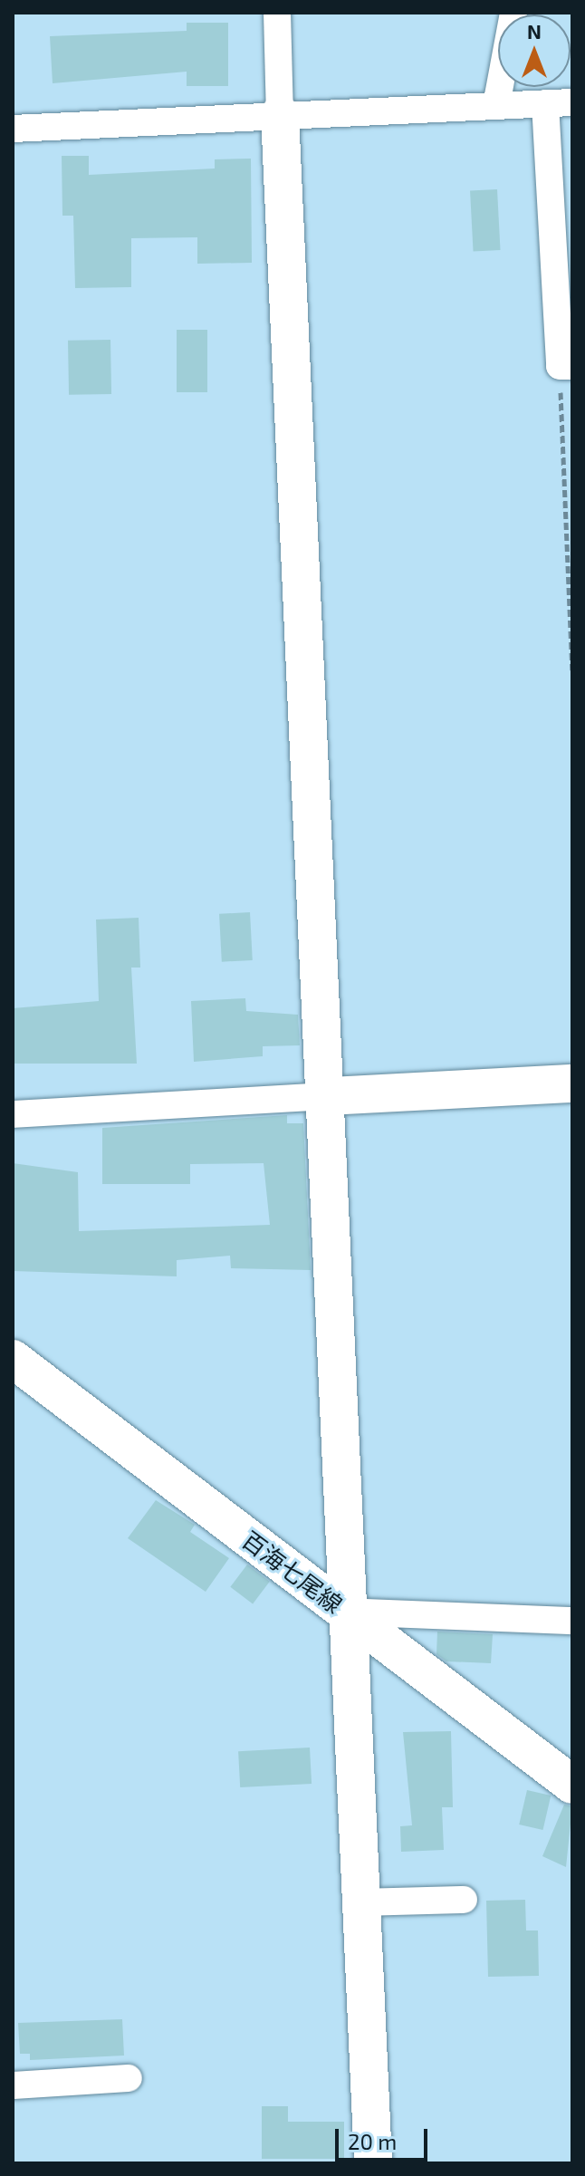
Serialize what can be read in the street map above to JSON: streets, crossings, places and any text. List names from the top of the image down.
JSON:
{
  "streets": {
    "street": ["百海七尾線"]
  },
  "scale_bar": "20 m",
  "north": "top"
}
